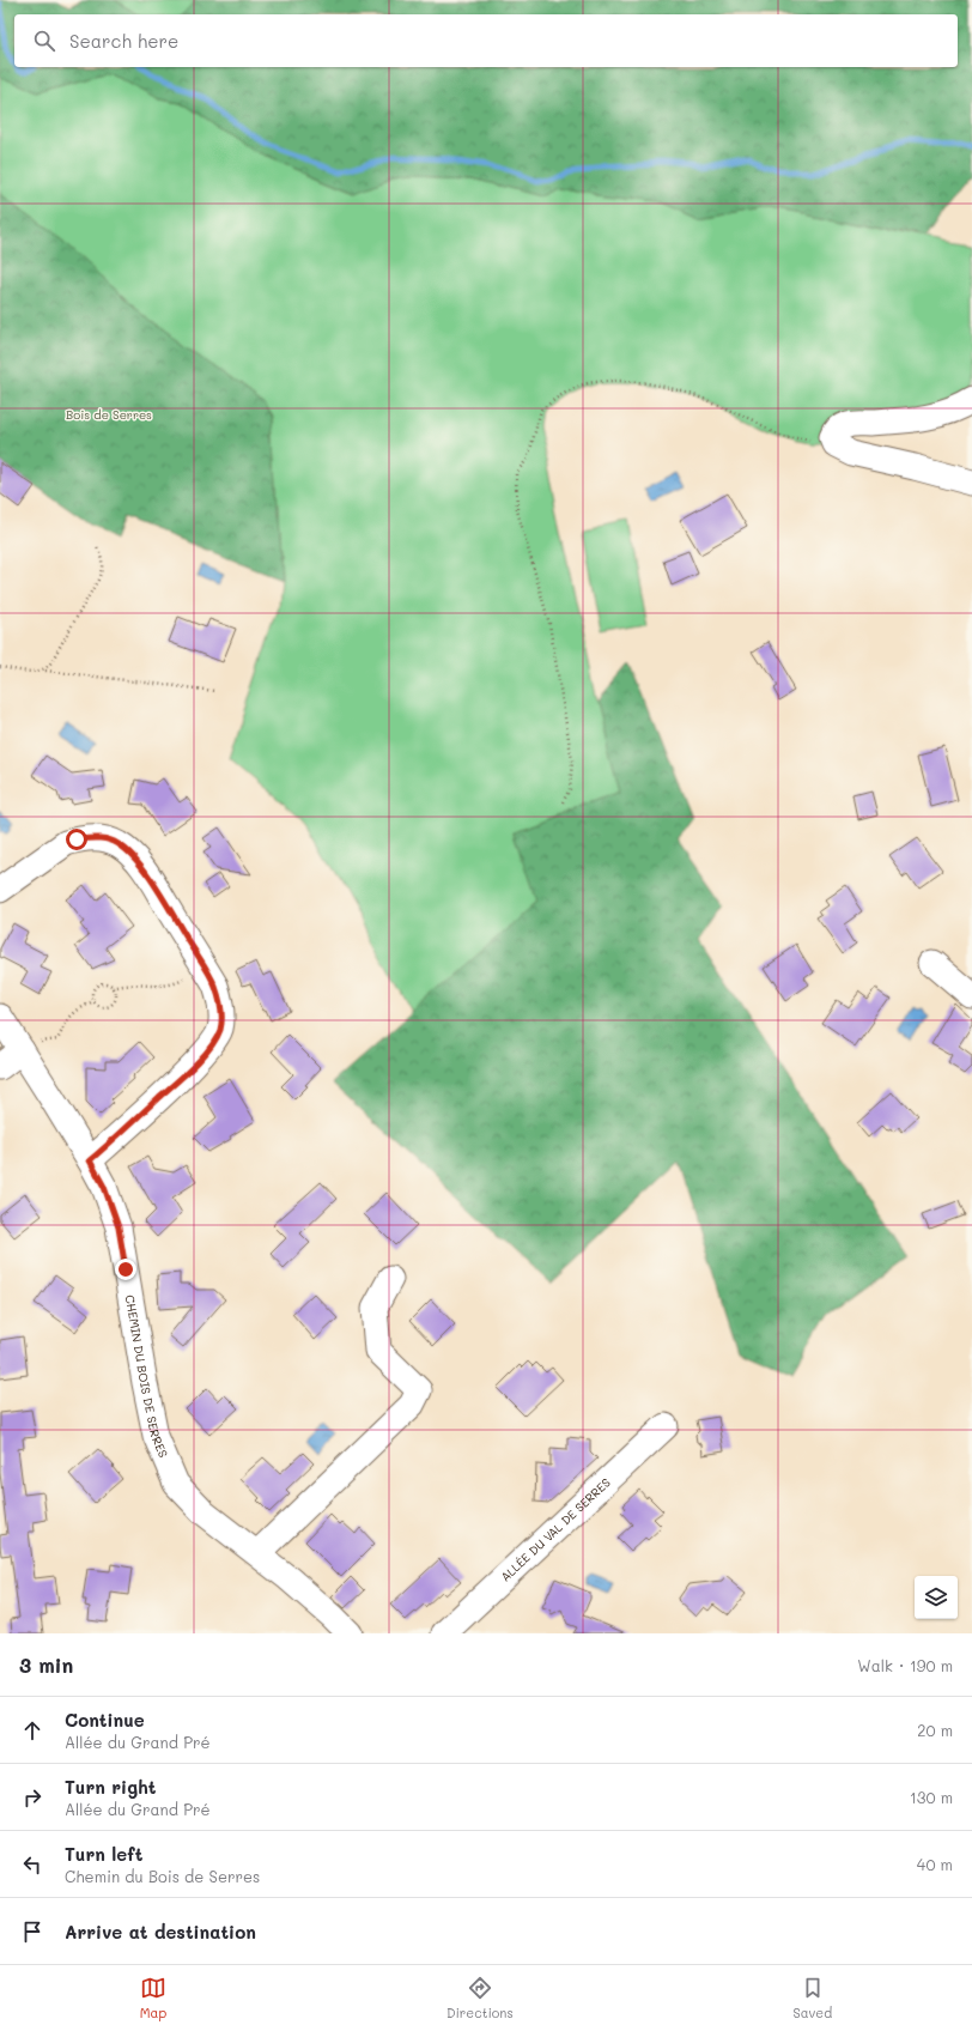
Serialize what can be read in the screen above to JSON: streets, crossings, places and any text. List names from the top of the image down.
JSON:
{
  "streets": {
    "street": ["CHEMIN DU BOIS DE SERRES", "ALLÉE DU VAL DE SERRES"]
  },
  "parks": ["Bois de Serres"],
  "page": {
    "search": "Search here",
    "heading": ["3 min", "Walk · 190 m"],
    "list": [
      ["Continue", "Allée du Grand Pré", "20 m"],
      ["Turn right", "Allée du Grand Pré", "130 m"],
      ["Turn left", "Chemin du Bois de Serres", "40 m"],
      "Arrive at destination"
    ],
    "nav": ["Map", "Directions", "Saved"]
  }
}
